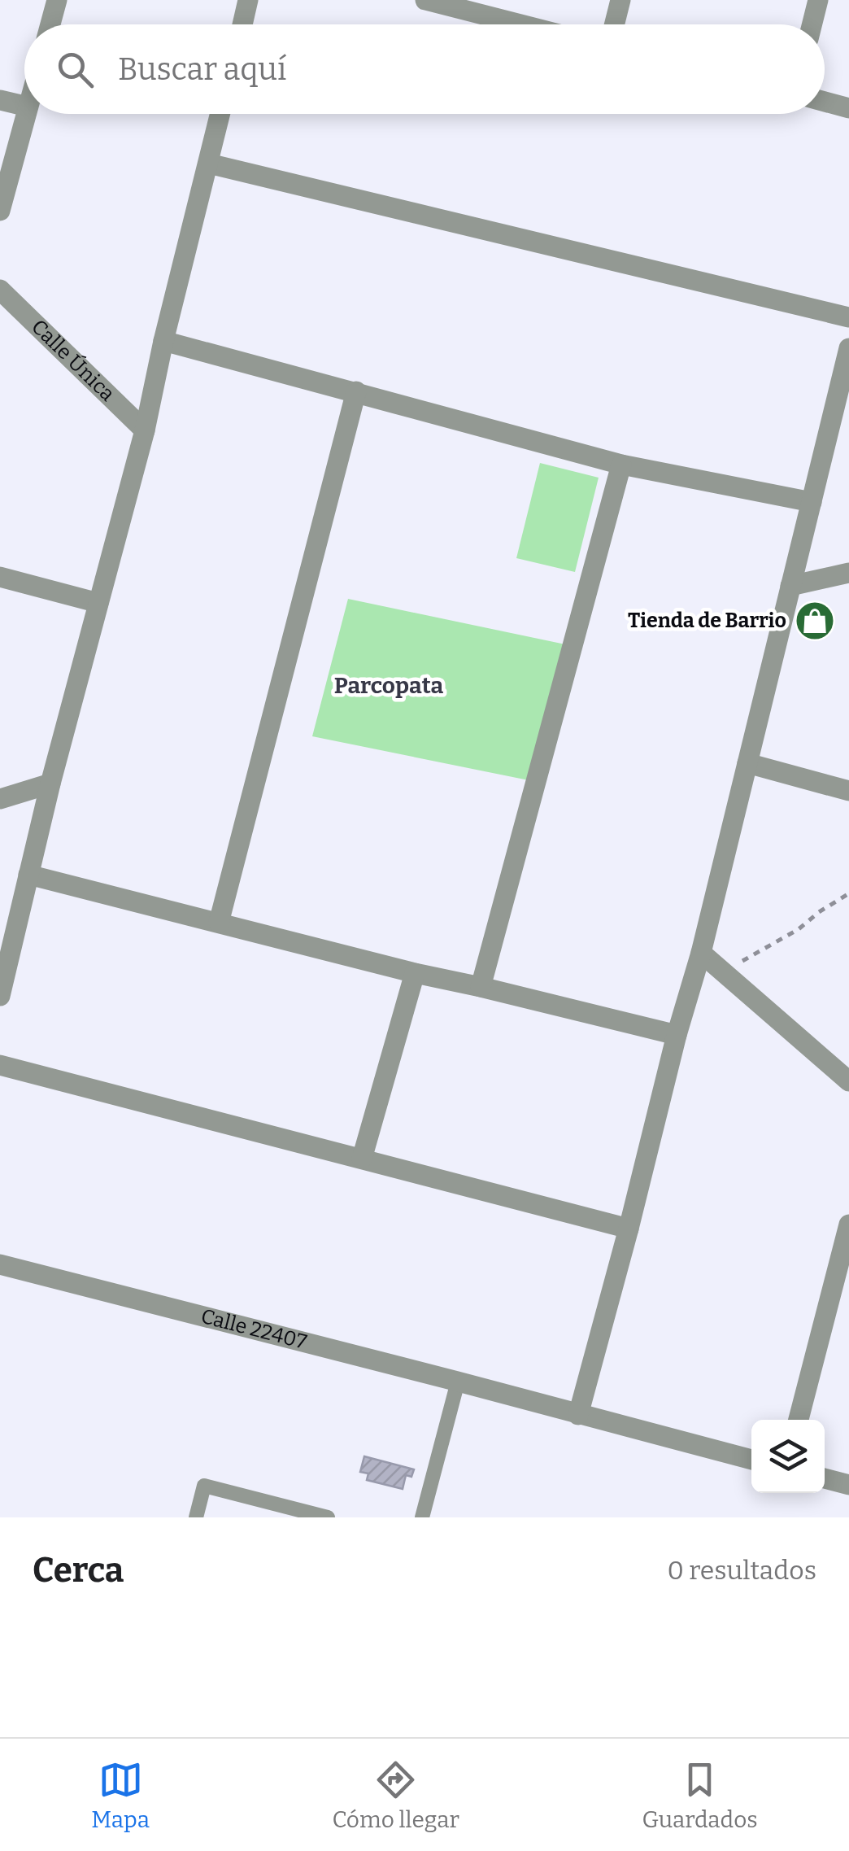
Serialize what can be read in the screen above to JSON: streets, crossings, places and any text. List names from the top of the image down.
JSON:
{
  "streets": {
    "street": ["Calle Única", "Calle 22407"]
  },
  "districts": ["Parcopata"],
  "places": {
    "shop": ["Tienda de Barrio"]
  },
  "page": {
    "search": "Buscar aquí",
    "heading": ["Cerca", "0 resultados"],
    "nav": ["Mapa", "Cómo llegar", "Guardados"]
  }
}
